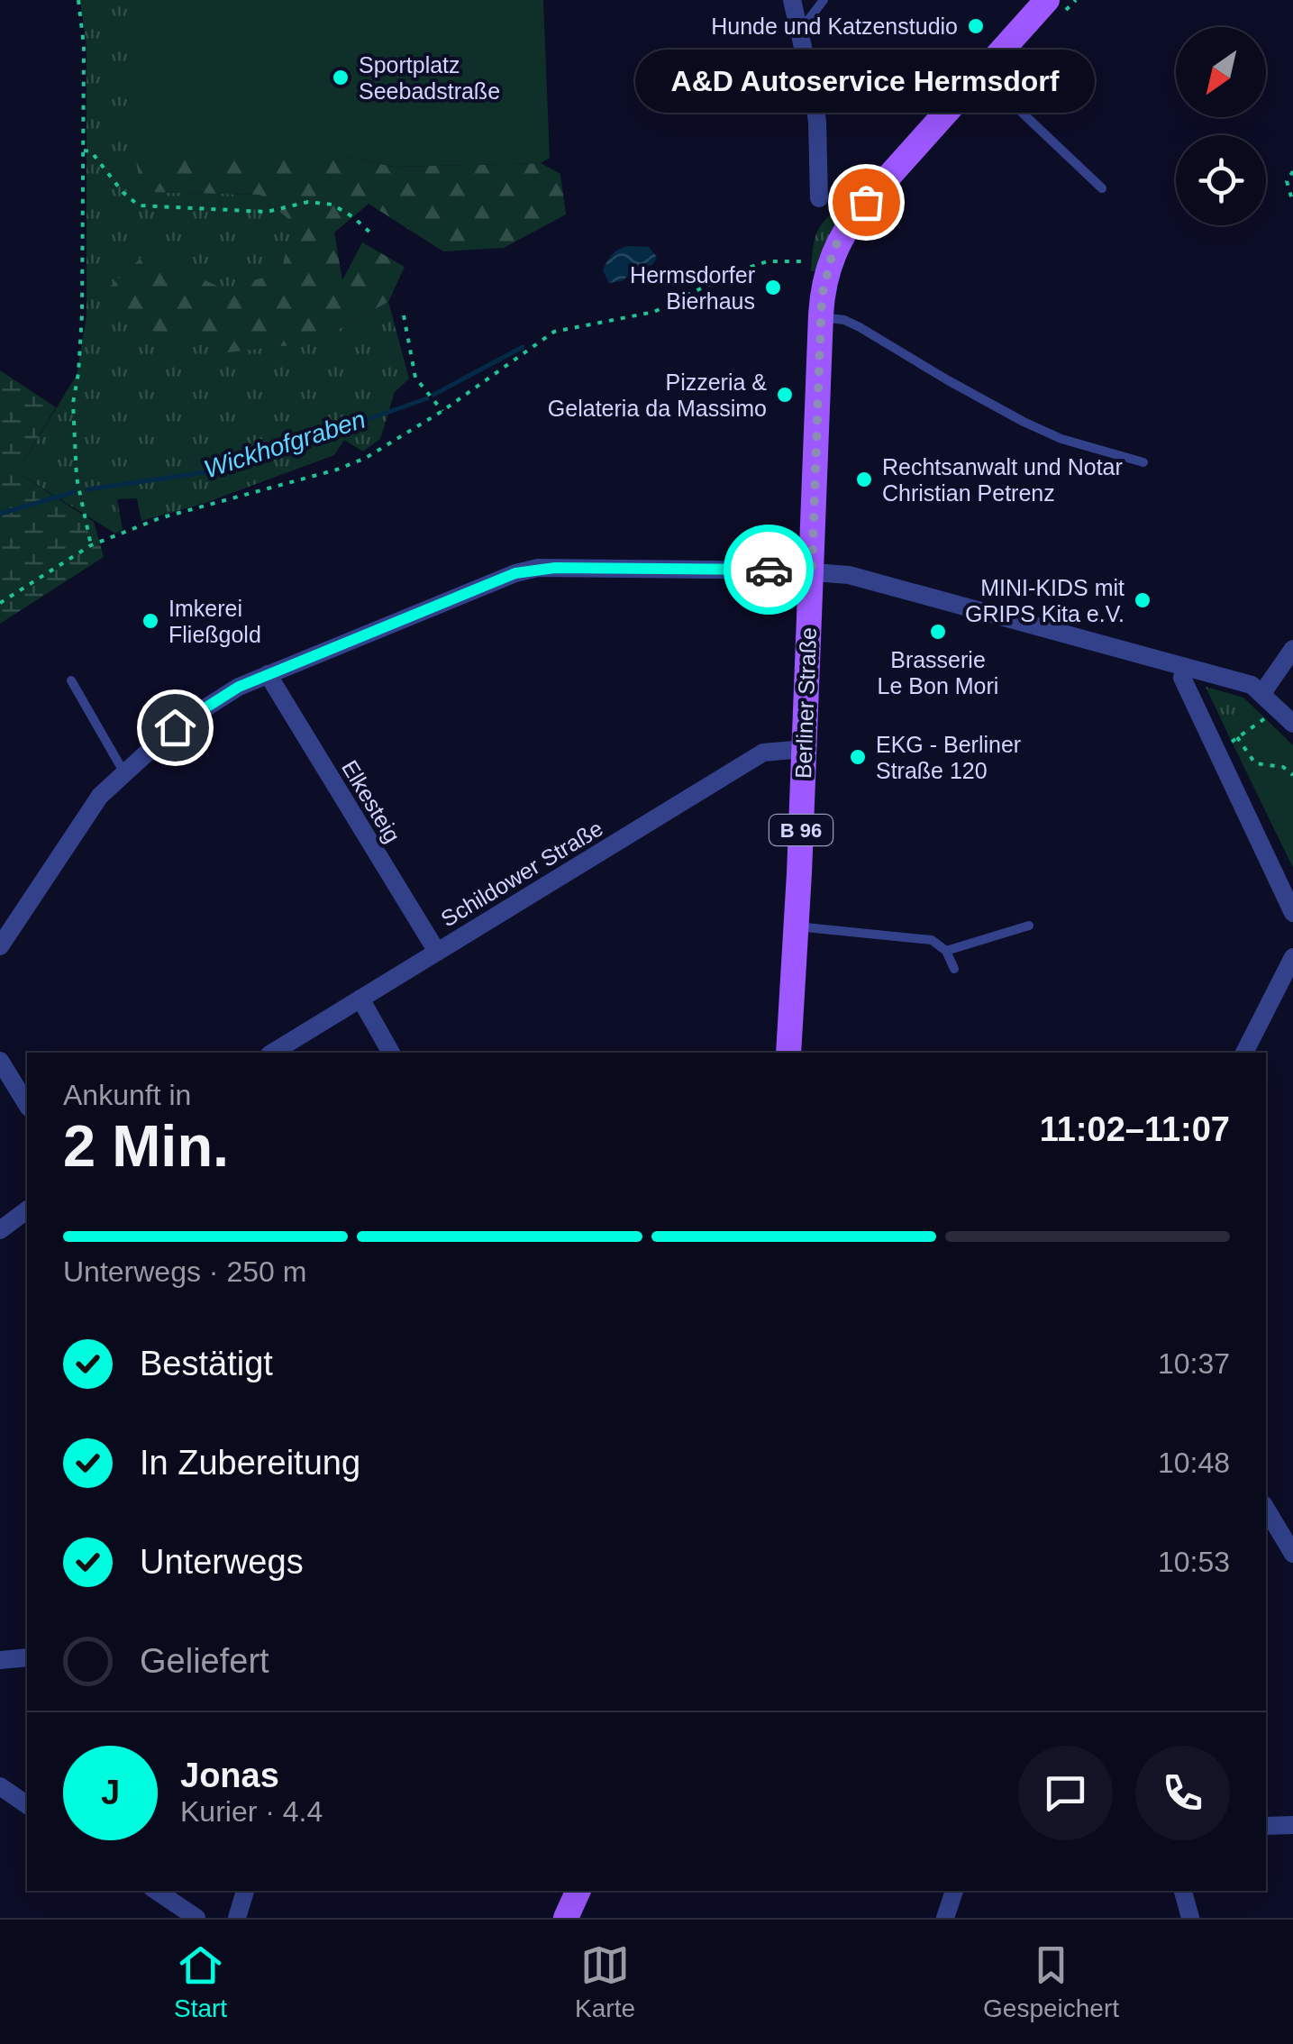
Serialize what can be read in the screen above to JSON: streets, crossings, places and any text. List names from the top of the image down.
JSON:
{
  "streets": {
    "main road": ["Berliner Straße", "B 96"],
    "street": ["Elkesteig", "Schildower Straße"]
  },
  "crossings": [
    ["Berliner Straße", "Schildower Straße"],
    ["Elkesteig", "Schildower Straße"]
  ],
  "water": ["Wickhofgraben"],
  "places": [
    "Hunde und Katzenstudio",
    "Sportplatz Seebadstraße",
    "A&D Autoservice Hermsdorf",
    "Hermsdorfer Bierhaus",
    "Pizzeria & Gelateria da Massimo",
    "Rechtsanwalt und Notar Christian Petrenz",
    "MINI-KIDS mit GRIPS Kita e.V.",
    "Imkerei Fließgold",
    "Brasserie Le Bon Mori",
    "EKG - Berliner Straße 120"
  ],
  "north": "bottom left",
  "page": {
    "bubble": "A&D Autoservice Hermsdorf",
    "heading": ["2 Min.", "Ankunft in", "11:02–11:07"],
    "panel": ["Jonas", "Kurier · 4.4"],
    "bar": "Unterwegs · 250 m",
    "list": [
      ["Bestätigt", "10:37"],
      ["In Zubereitung", "10:48"],
      ["Unterwegs", "10:53"],
      "Geliefert"
    ],
    "round": "J",
    "tabs": ["Start", "Karte", "Gespeichert"]
  }
}
